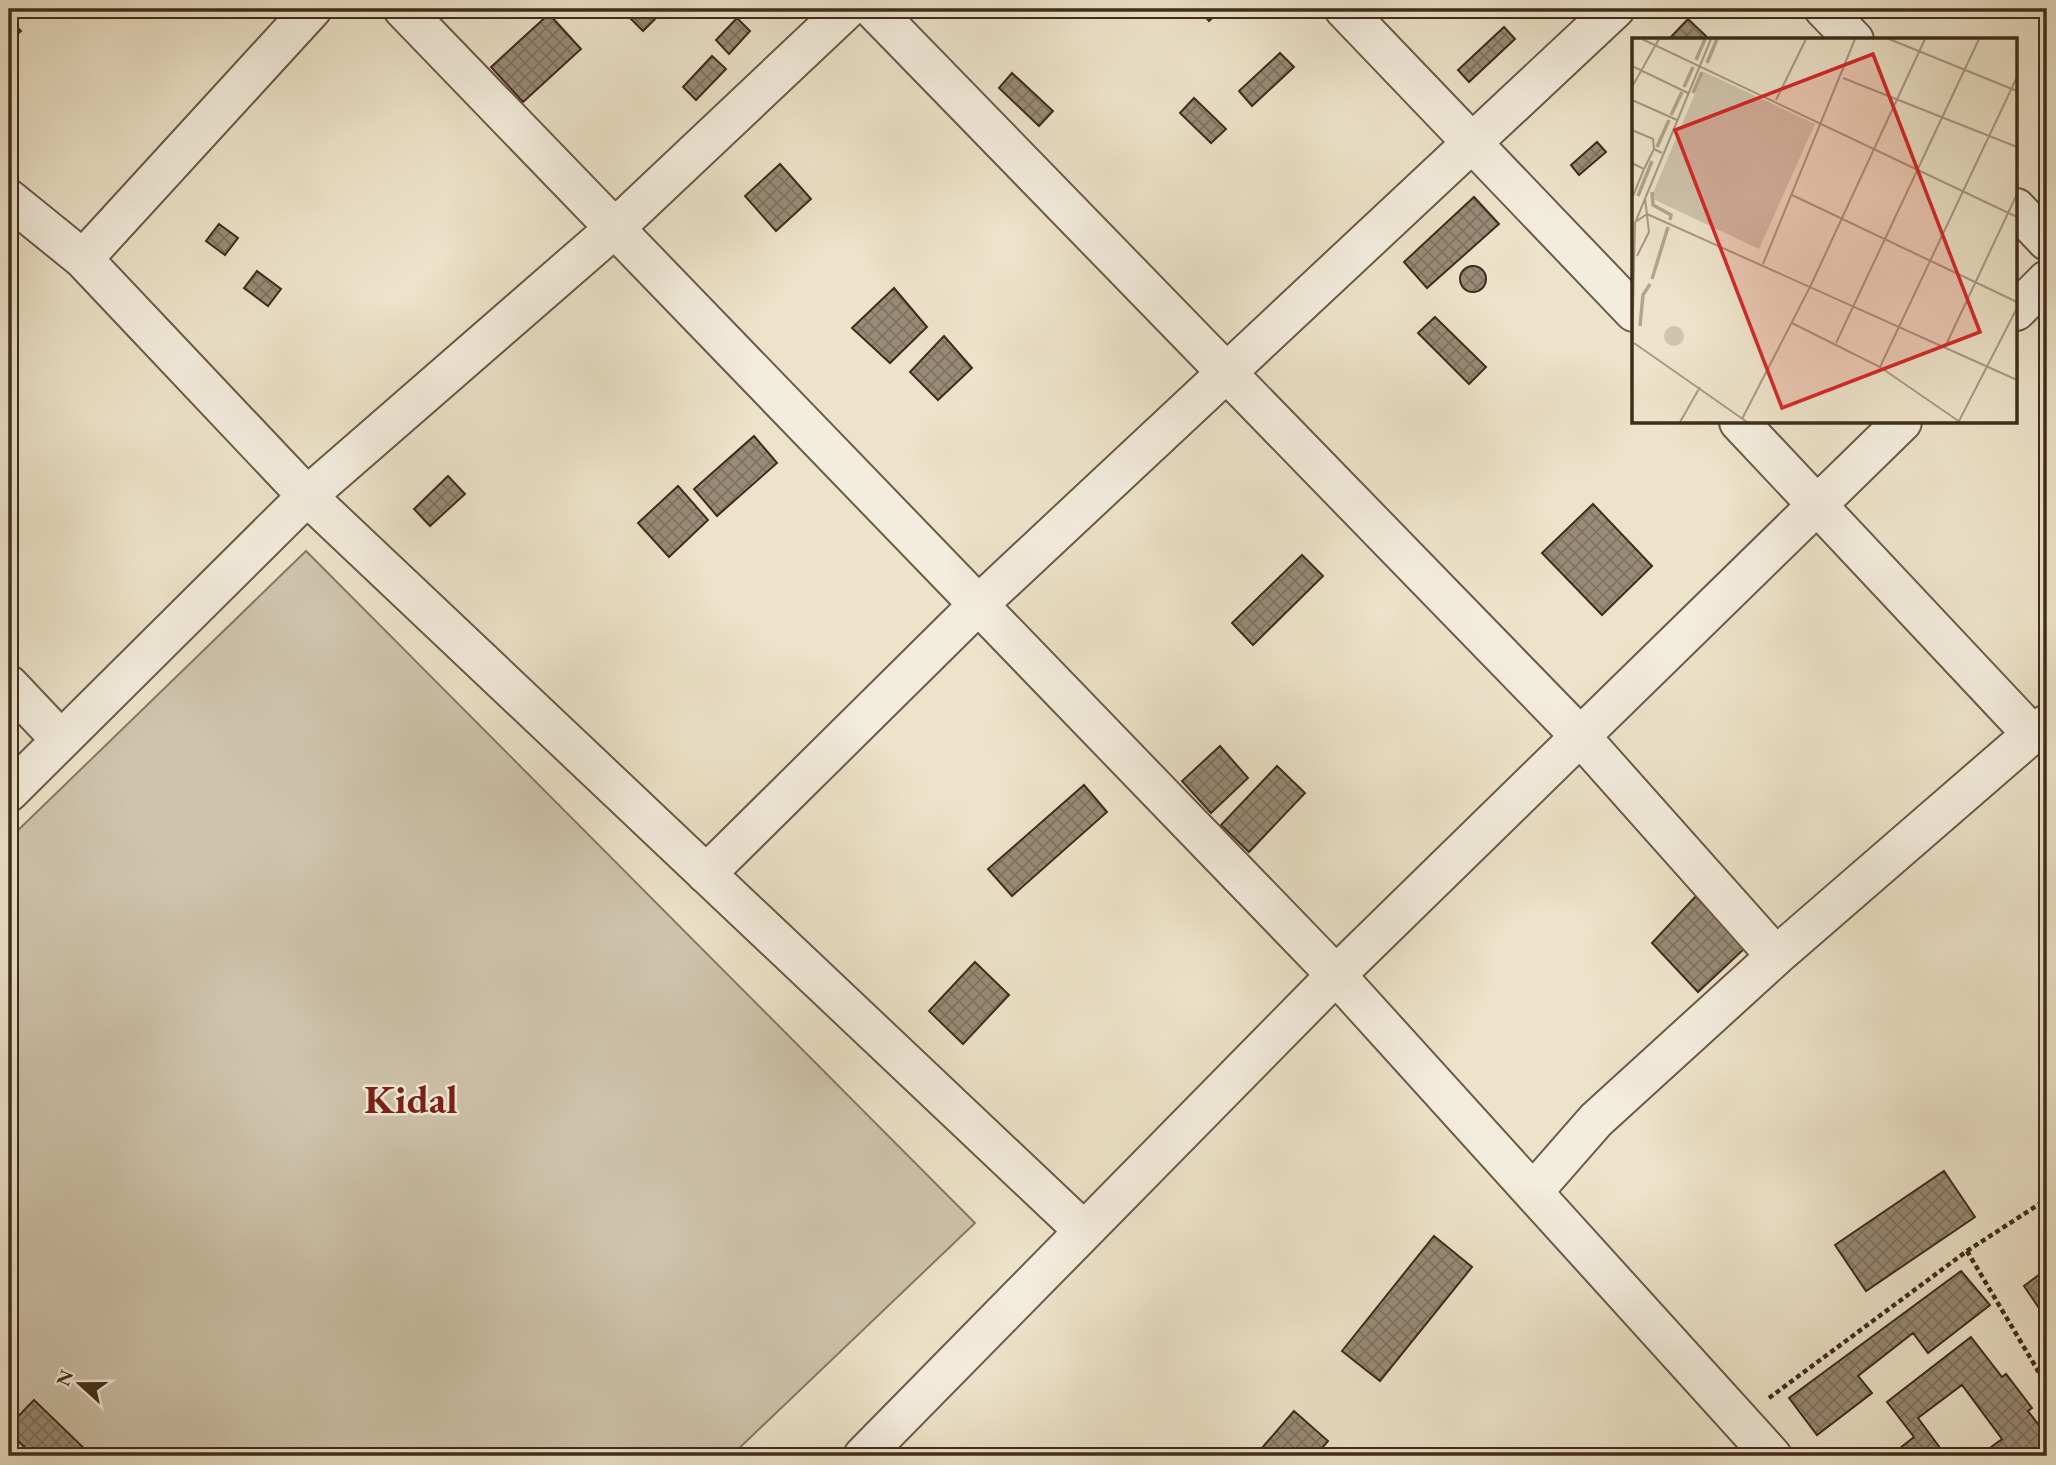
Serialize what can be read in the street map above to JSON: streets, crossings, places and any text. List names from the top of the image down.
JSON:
{
  "districts": ["Kidal"],
  "north": "left"
}
